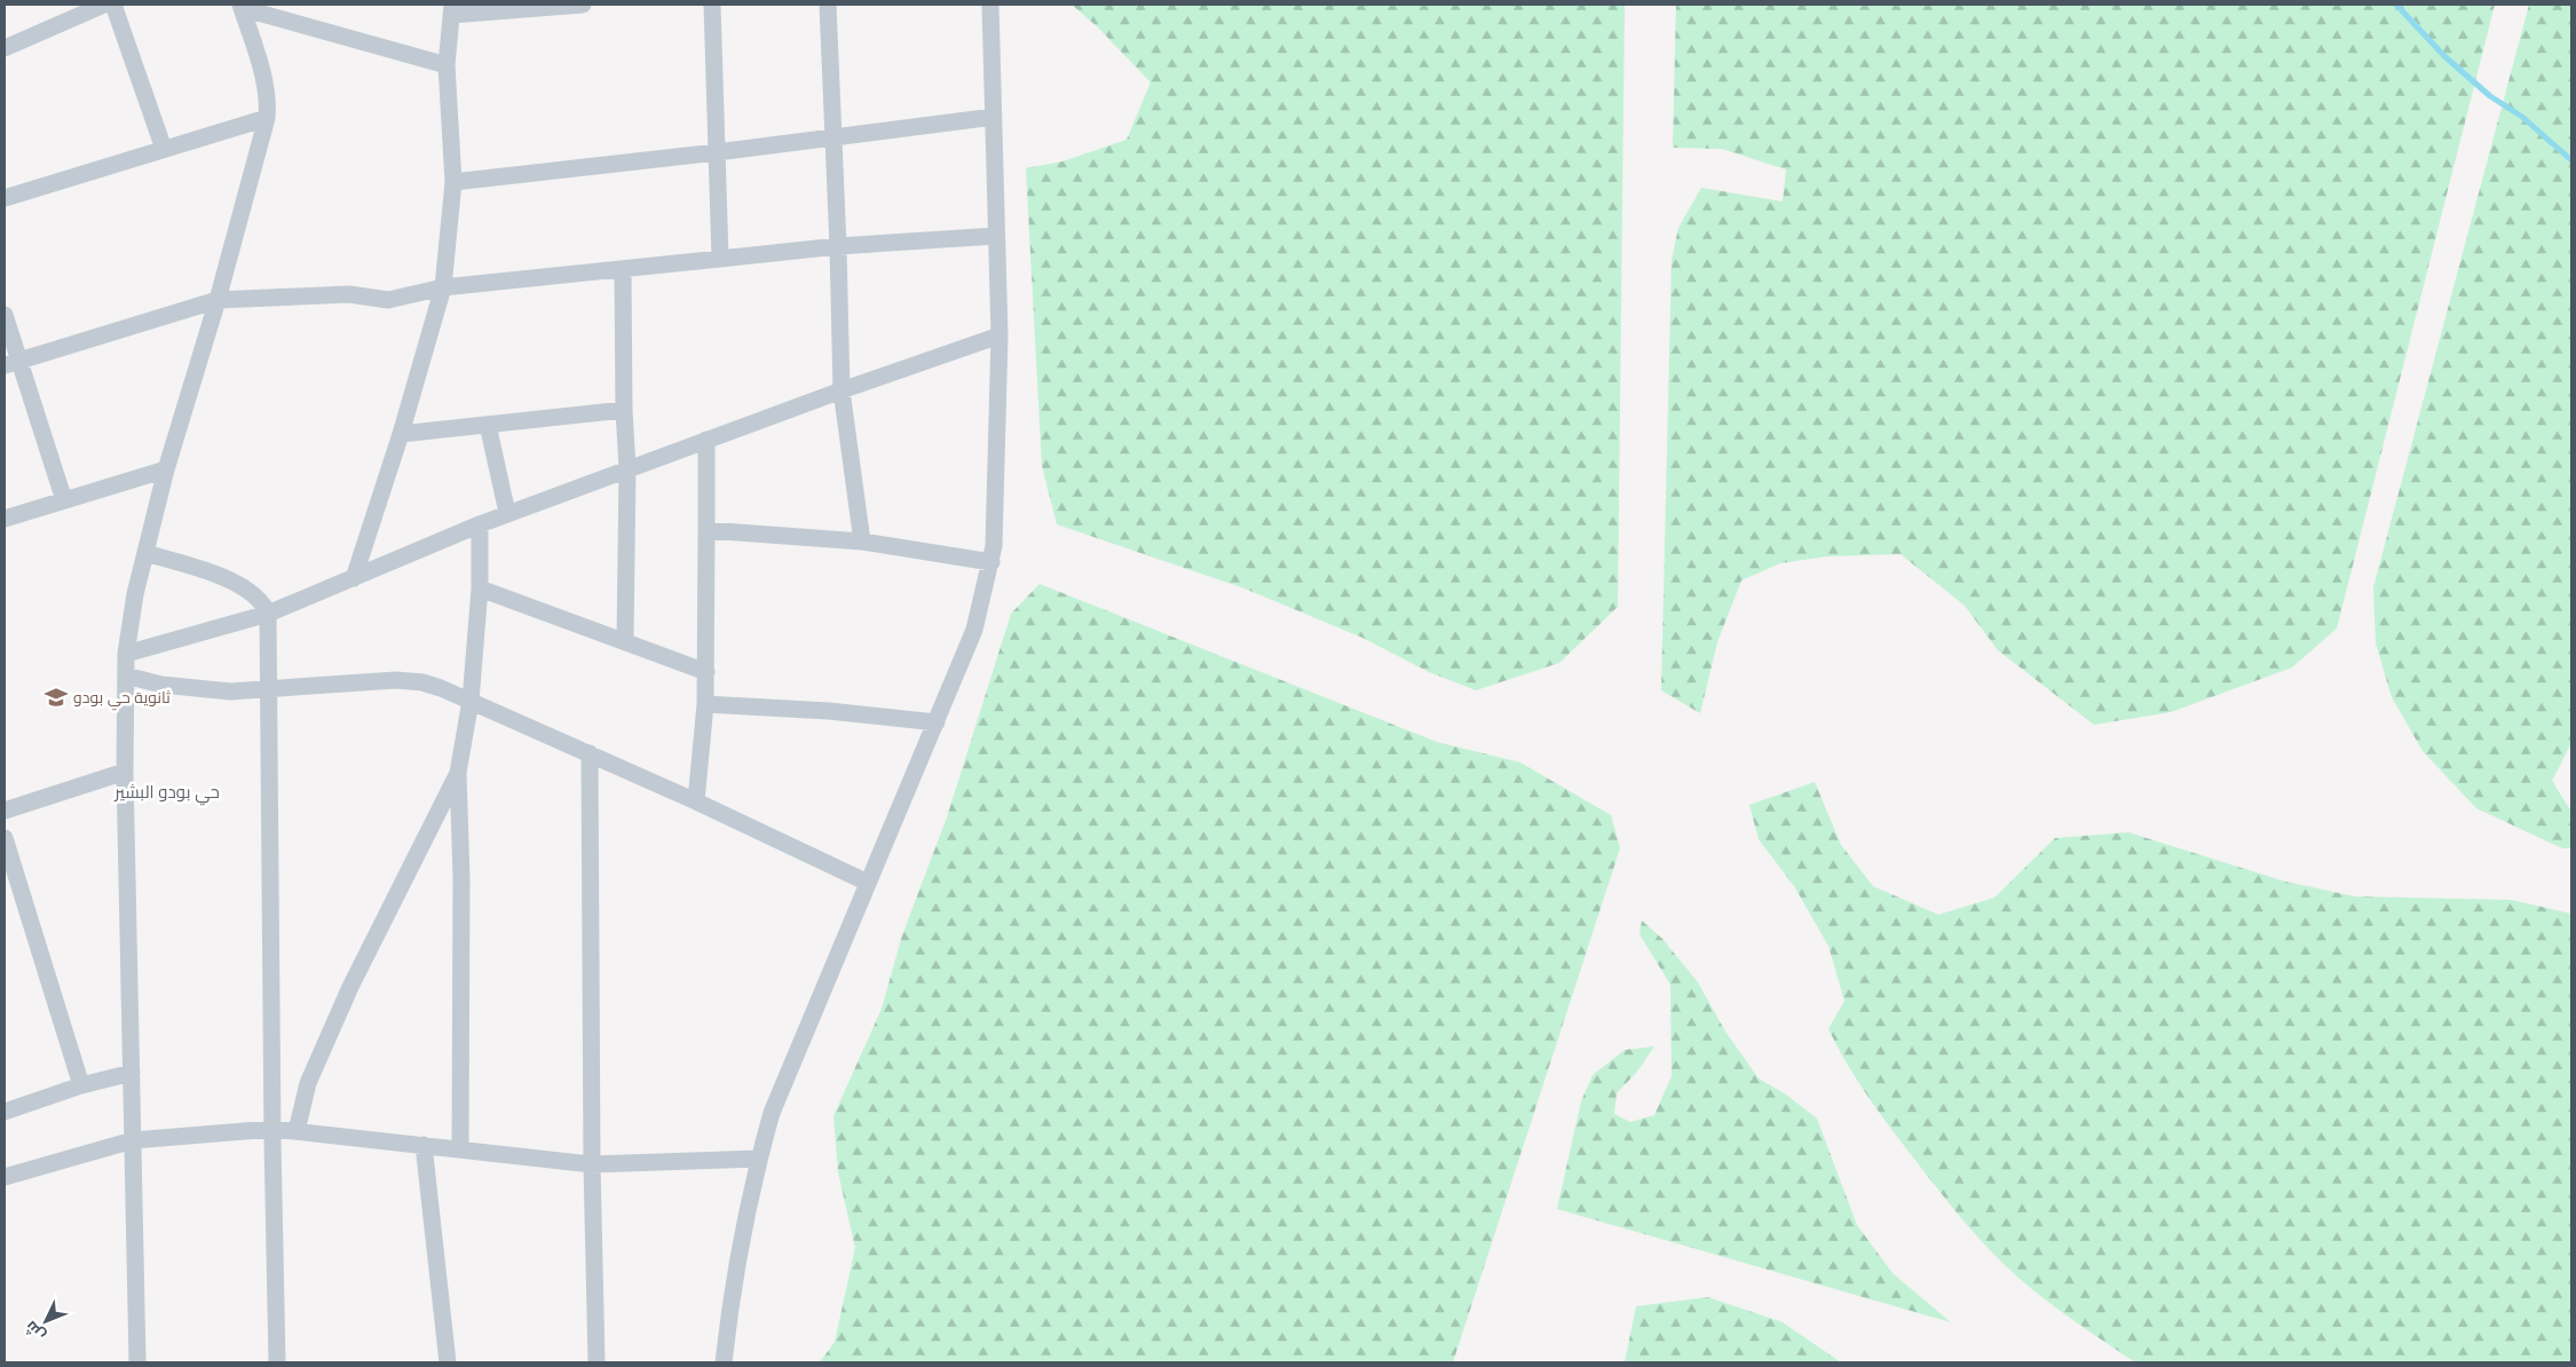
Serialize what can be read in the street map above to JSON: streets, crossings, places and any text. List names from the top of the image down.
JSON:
{
  "districts": ["حي بودو البشير"],
  "places": {
    "school or university": ["ثانوية حي بودو"]
  },
  "north": "bottom left"
}
